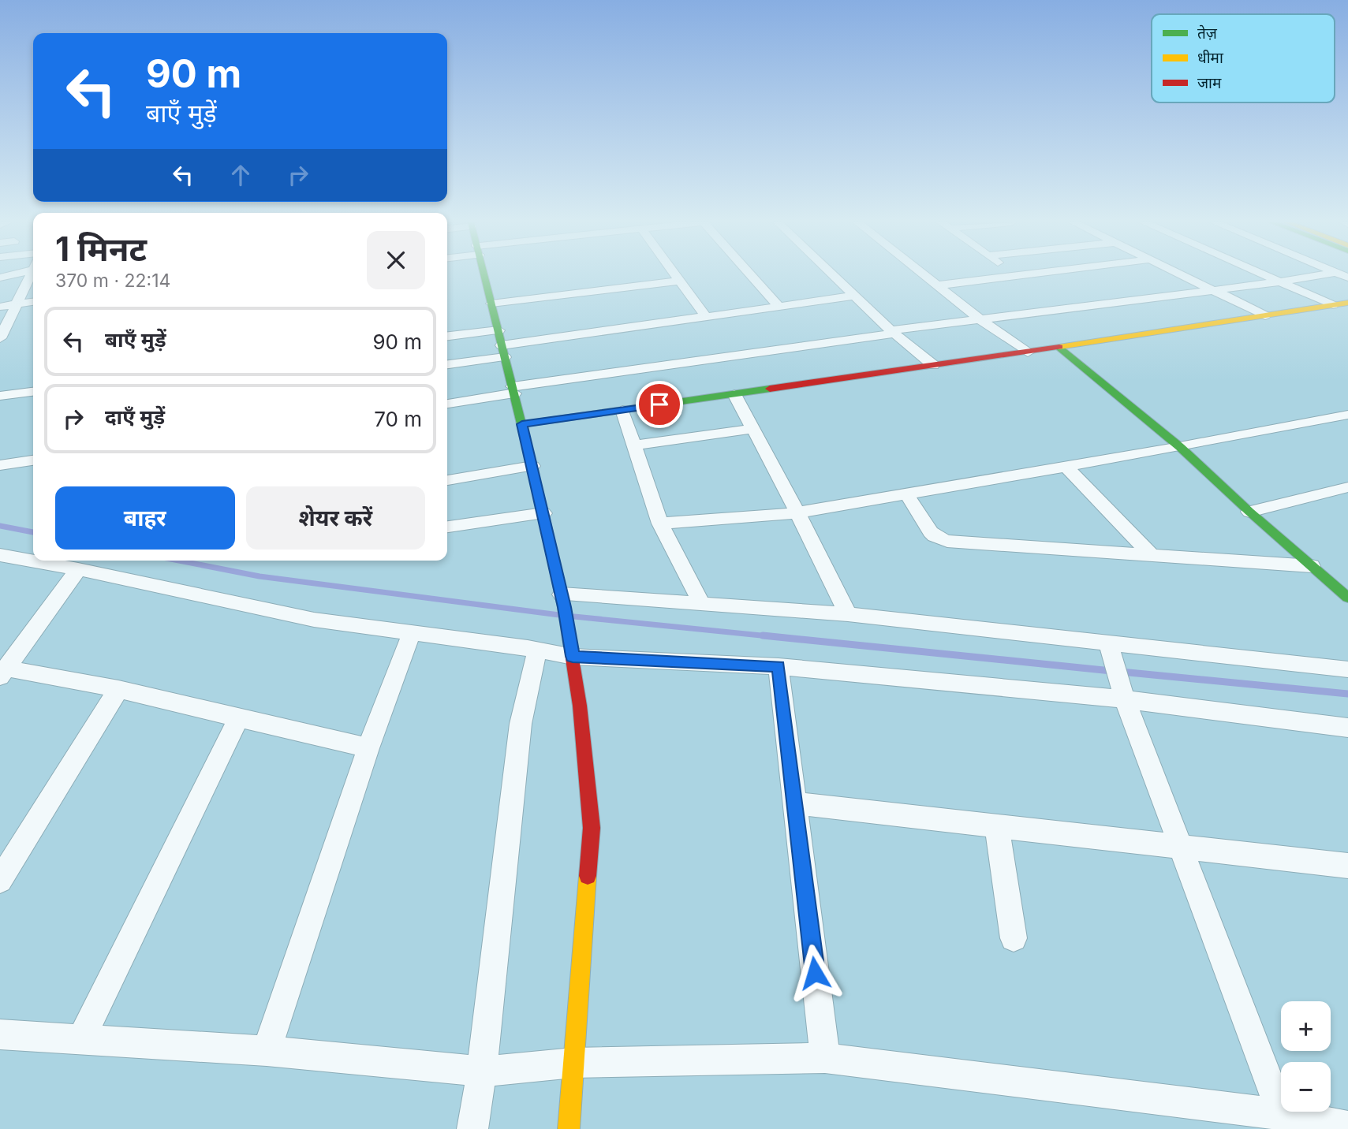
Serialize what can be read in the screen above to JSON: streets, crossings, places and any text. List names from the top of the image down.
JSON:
{
  "legend": ["तेज़", "धीमा", "जाम"],
  "page": {
    "turn": ["90 m", "बाएँ मुड़ें"],
    "heading": ["1 मिनट", "370 m · 22:14"],
    "list": [
      {
        "name": "बाएँ मुड़ें",
        "value": "90 m"
      },
      {
        "name": "दाएँ मुड़ें",
        "value": "70 m"
      }
    ],
    "buttons": ["बाहर", "शेयर करें"],
    "map_buttons": ["+", "−"]
  }
}
